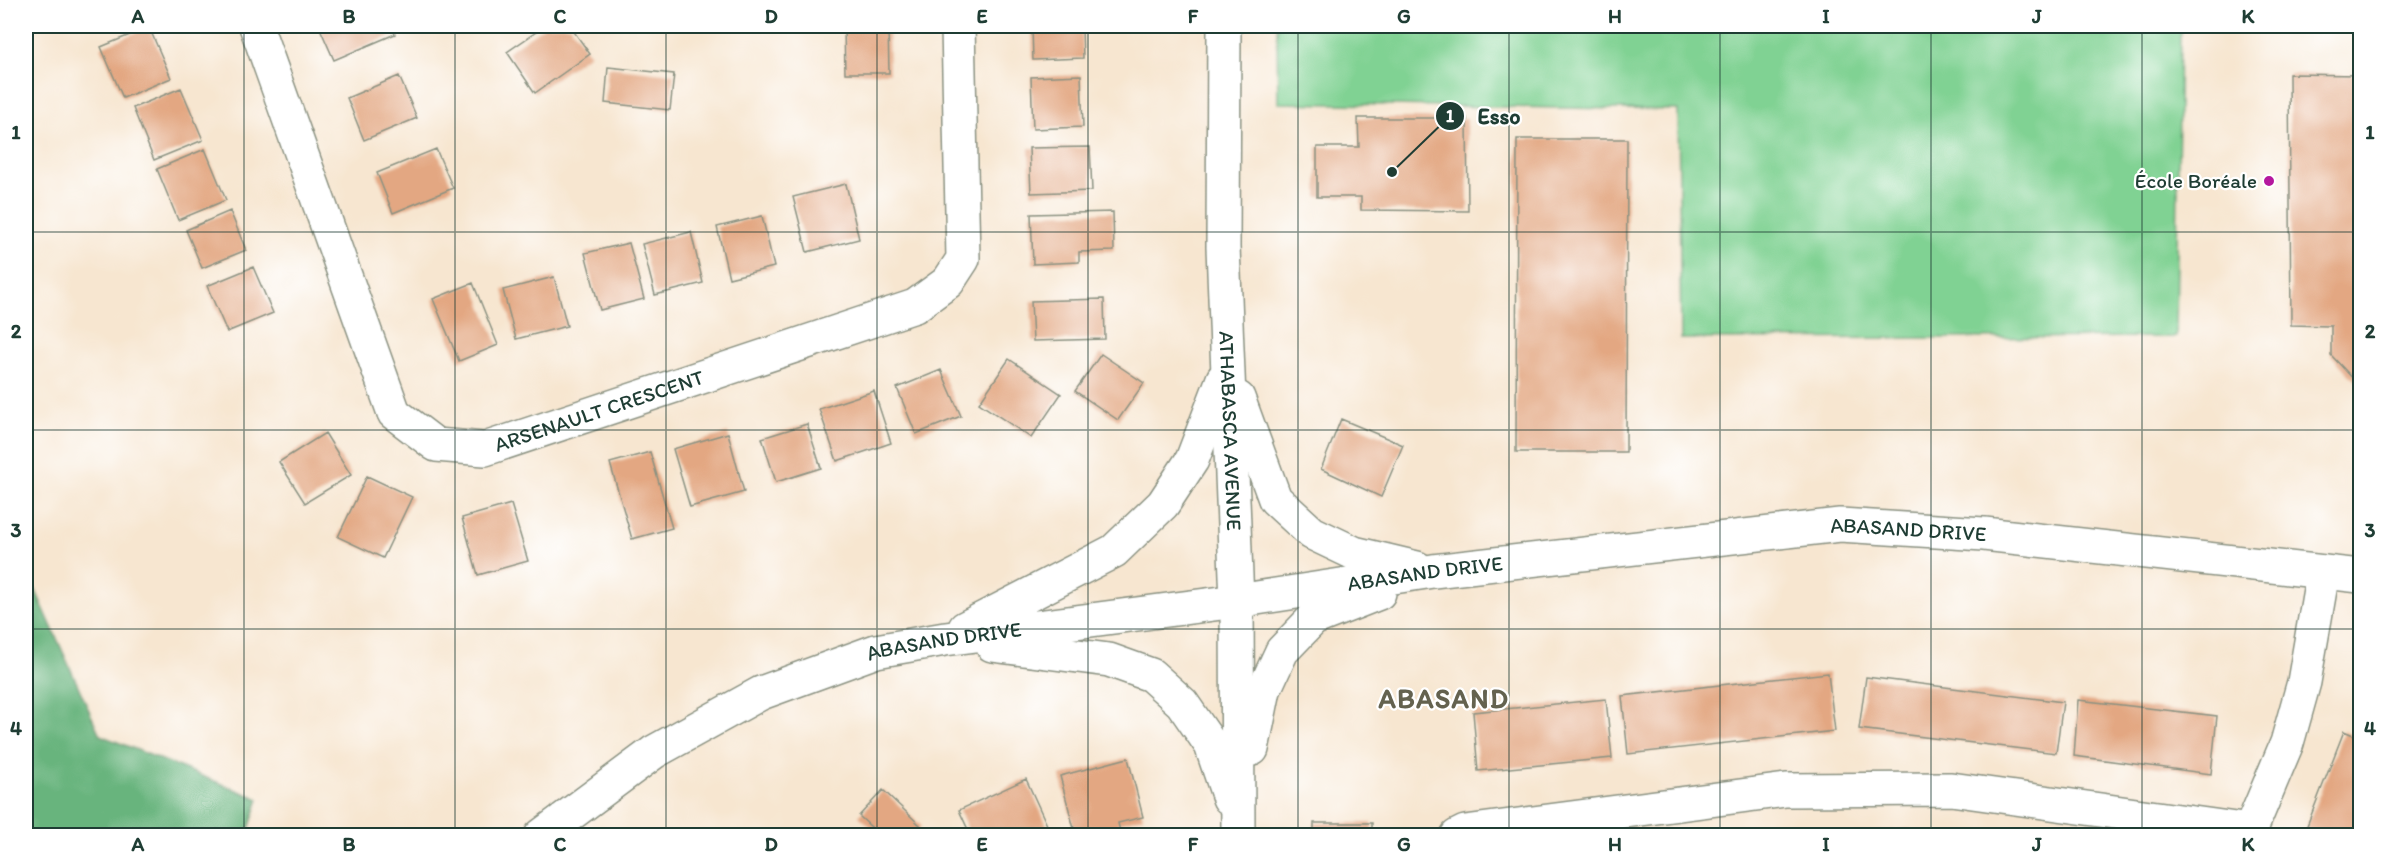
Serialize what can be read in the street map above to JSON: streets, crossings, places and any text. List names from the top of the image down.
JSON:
{
  "streets": {
    "street": ["ARSENAULT CRESCENT", "ATHABASCA AVENUE", "ABASAND DRIVE"]
  },
  "crossings": [
    ["ATHABASCA AVENUE", "ABASAND DRIVE"]
  ],
  "districts": ["ABASAND"],
  "places": ["Esso", "École Boréale"],
  "grid": {
    "columns": [
      "A",
      "B",
      "C",
      "D",
      "E",
      "F",
      "G",
      "H",
      "I",
      "J",
      "K"
    ],
    "rows": [
      "1",
      "2",
      "3",
      "4"
    ]
  }
}
